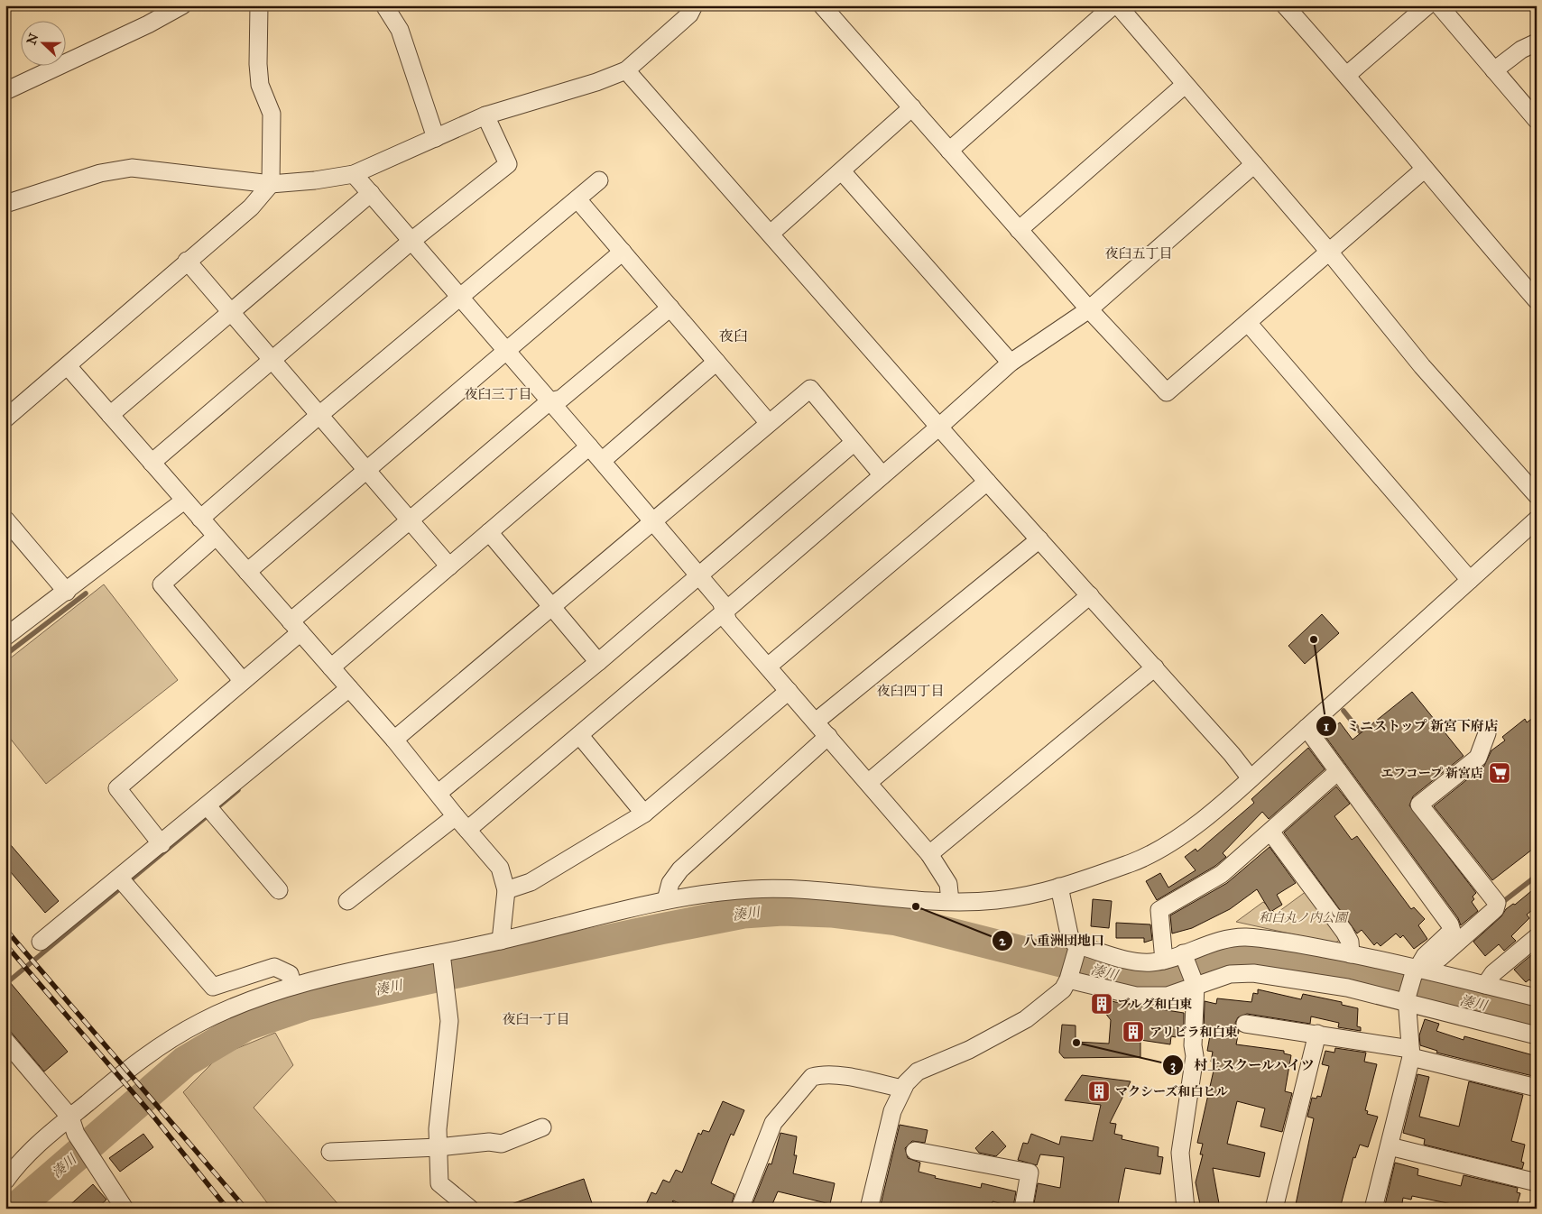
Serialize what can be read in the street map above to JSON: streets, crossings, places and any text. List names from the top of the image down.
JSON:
{
  "districts": [
    "夜臼五丁目",
    "夜臼",
    "夜臼三丁目",
    "夜臼四丁目",
    "夜臼一丁目"
  ],
  "water": ["湊川"],
  "parks": ["和白丸ノ内公園"],
  "places": {
    "other": ["ミニストップ 新宮下府店", "八重洲団地口", "村上スクールハイツ"],
    "supermarket": ["エフコープ 新宮店"],
    "building": ["ブルグ和白東", "アリビラ和白東", "マクシーズ和白ヒル"]
  },
  "north": "left"
}
